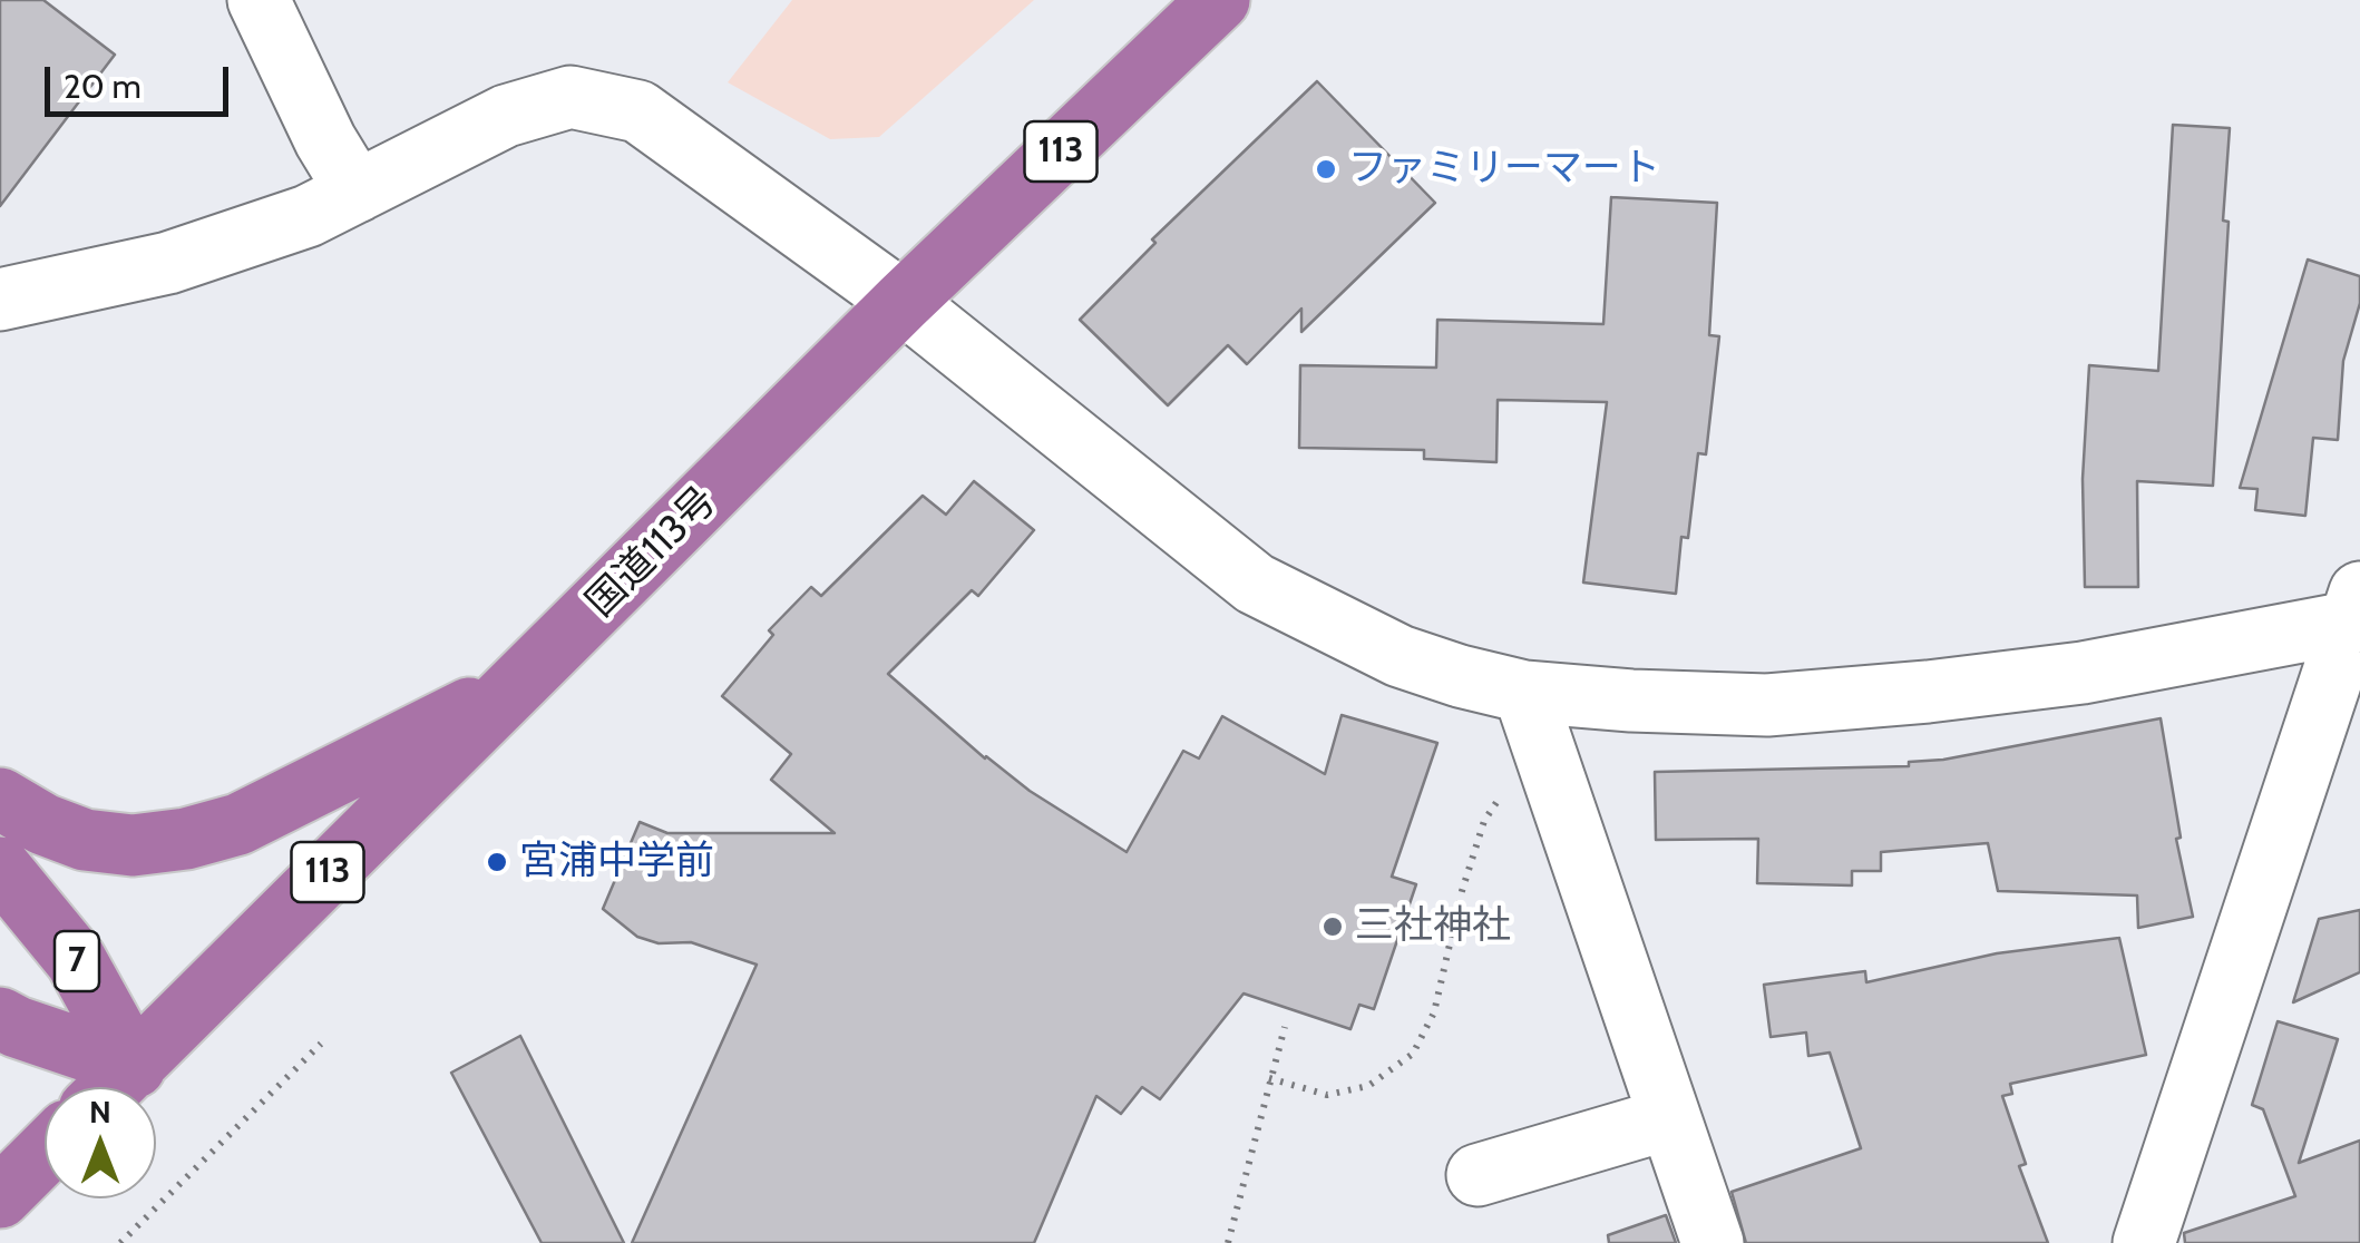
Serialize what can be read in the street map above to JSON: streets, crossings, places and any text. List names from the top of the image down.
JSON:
{
  "streets": {
    "highway": ["113", "国道113号", "7"]
  },
  "crossings": [
    ["国道113号", "7"]
  ],
  "places": ["ファミリーマート", "宮浦中学前", "三社神社"],
  "scale_bar": "20 m",
  "north": "top"
}
